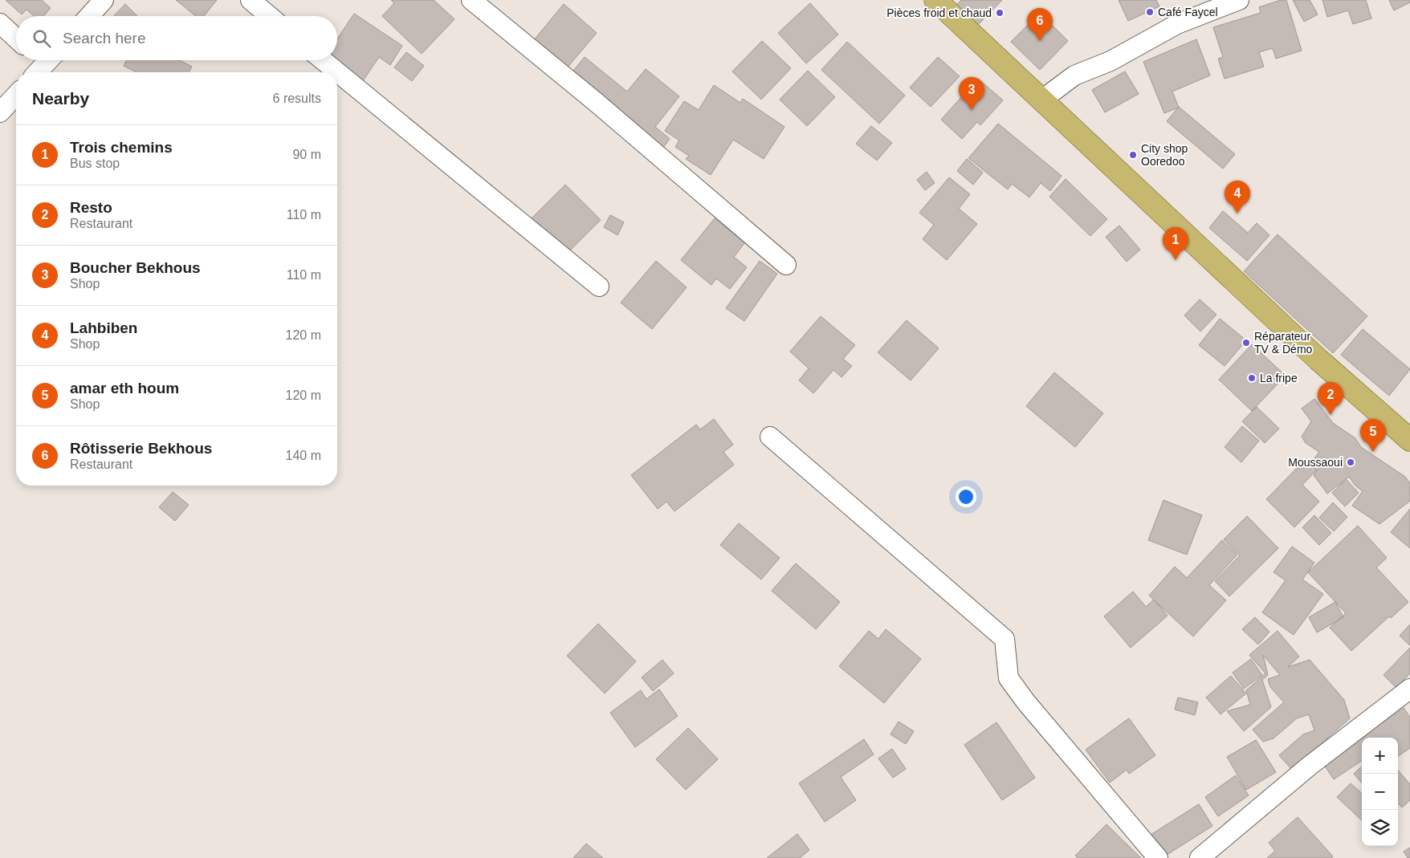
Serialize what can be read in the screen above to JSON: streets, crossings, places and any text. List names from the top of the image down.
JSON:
{
  "places": [
    "Café Faycel",
    "Pièces froid et chaud",
    "City shop Ooredoo",
    "Réparateur TV & Démo",
    "La fripe",
    "Moussaoui"
  ],
  "page": {
    "pins": [
      "6",
      "3",
      "4",
      "1",
      "2",
      "5"
    ],
    "search": "Search here",
    "heading": ["Nearby", "6 results"],
    "list": [
      {
        "mark": "1",
        "name": "Trois chemins",
        "note": "Bus stop",
        "value": "90 m"
      },
      {
        "mark": "2",
        "name": "Resto",
        "note": "Restaurant",
        "value": "110 m"
      },
      {
        "mark": "3",
        "name": "Boucher Bekhous",
        "note": "Shop",
        "value": "110 m"
      },
      {
        "mark": "4",
        "name": "Lahbiben",
        "note": "Shop",
        "value": "120 m"
      },
      {
        "mark": "5",
        "name": "amar eth houm",
        "note": "Shop",
        "value": "120 m"
      },
      {
        "mark": "6",
        "name": "Rôtisserie Bekhous",
        "note": "Restaurant",
        "value": "140 m"
      }
    ],
    "map_buttons": ["+", "−"]
  }
}
